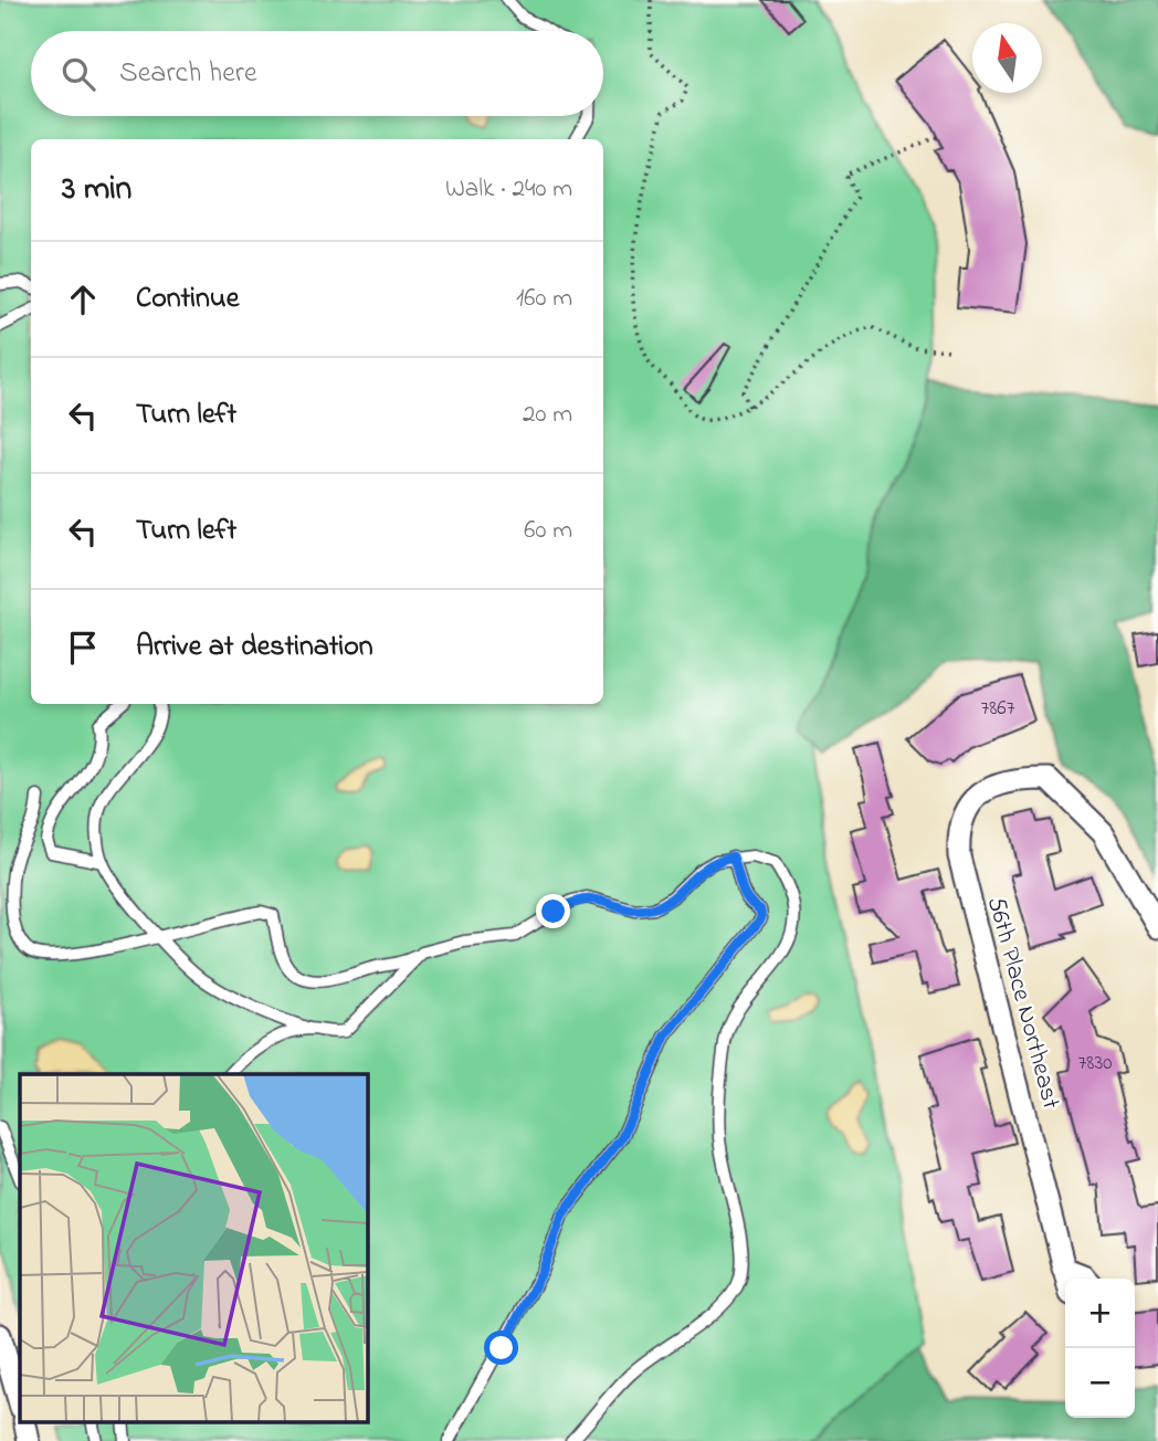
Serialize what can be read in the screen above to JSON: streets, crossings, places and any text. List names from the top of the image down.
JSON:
{
  "streets": {
    "street": ["56th Place Northeast"]
  },
  "house_numbers": ["7867", "7830"],
  "north": "top",
  "page": {
    "search": "Search here",
    "heading": ["3 min", "Walk · 240 m"],
    "list": [
      ["Continue", "160 m"],
      ["Turn left", "20 m"],
      ["Turn left", "60 m"],
      "Arrive at destination"
    ],
    "map_buttons": ["+", "−"]
  }
}
